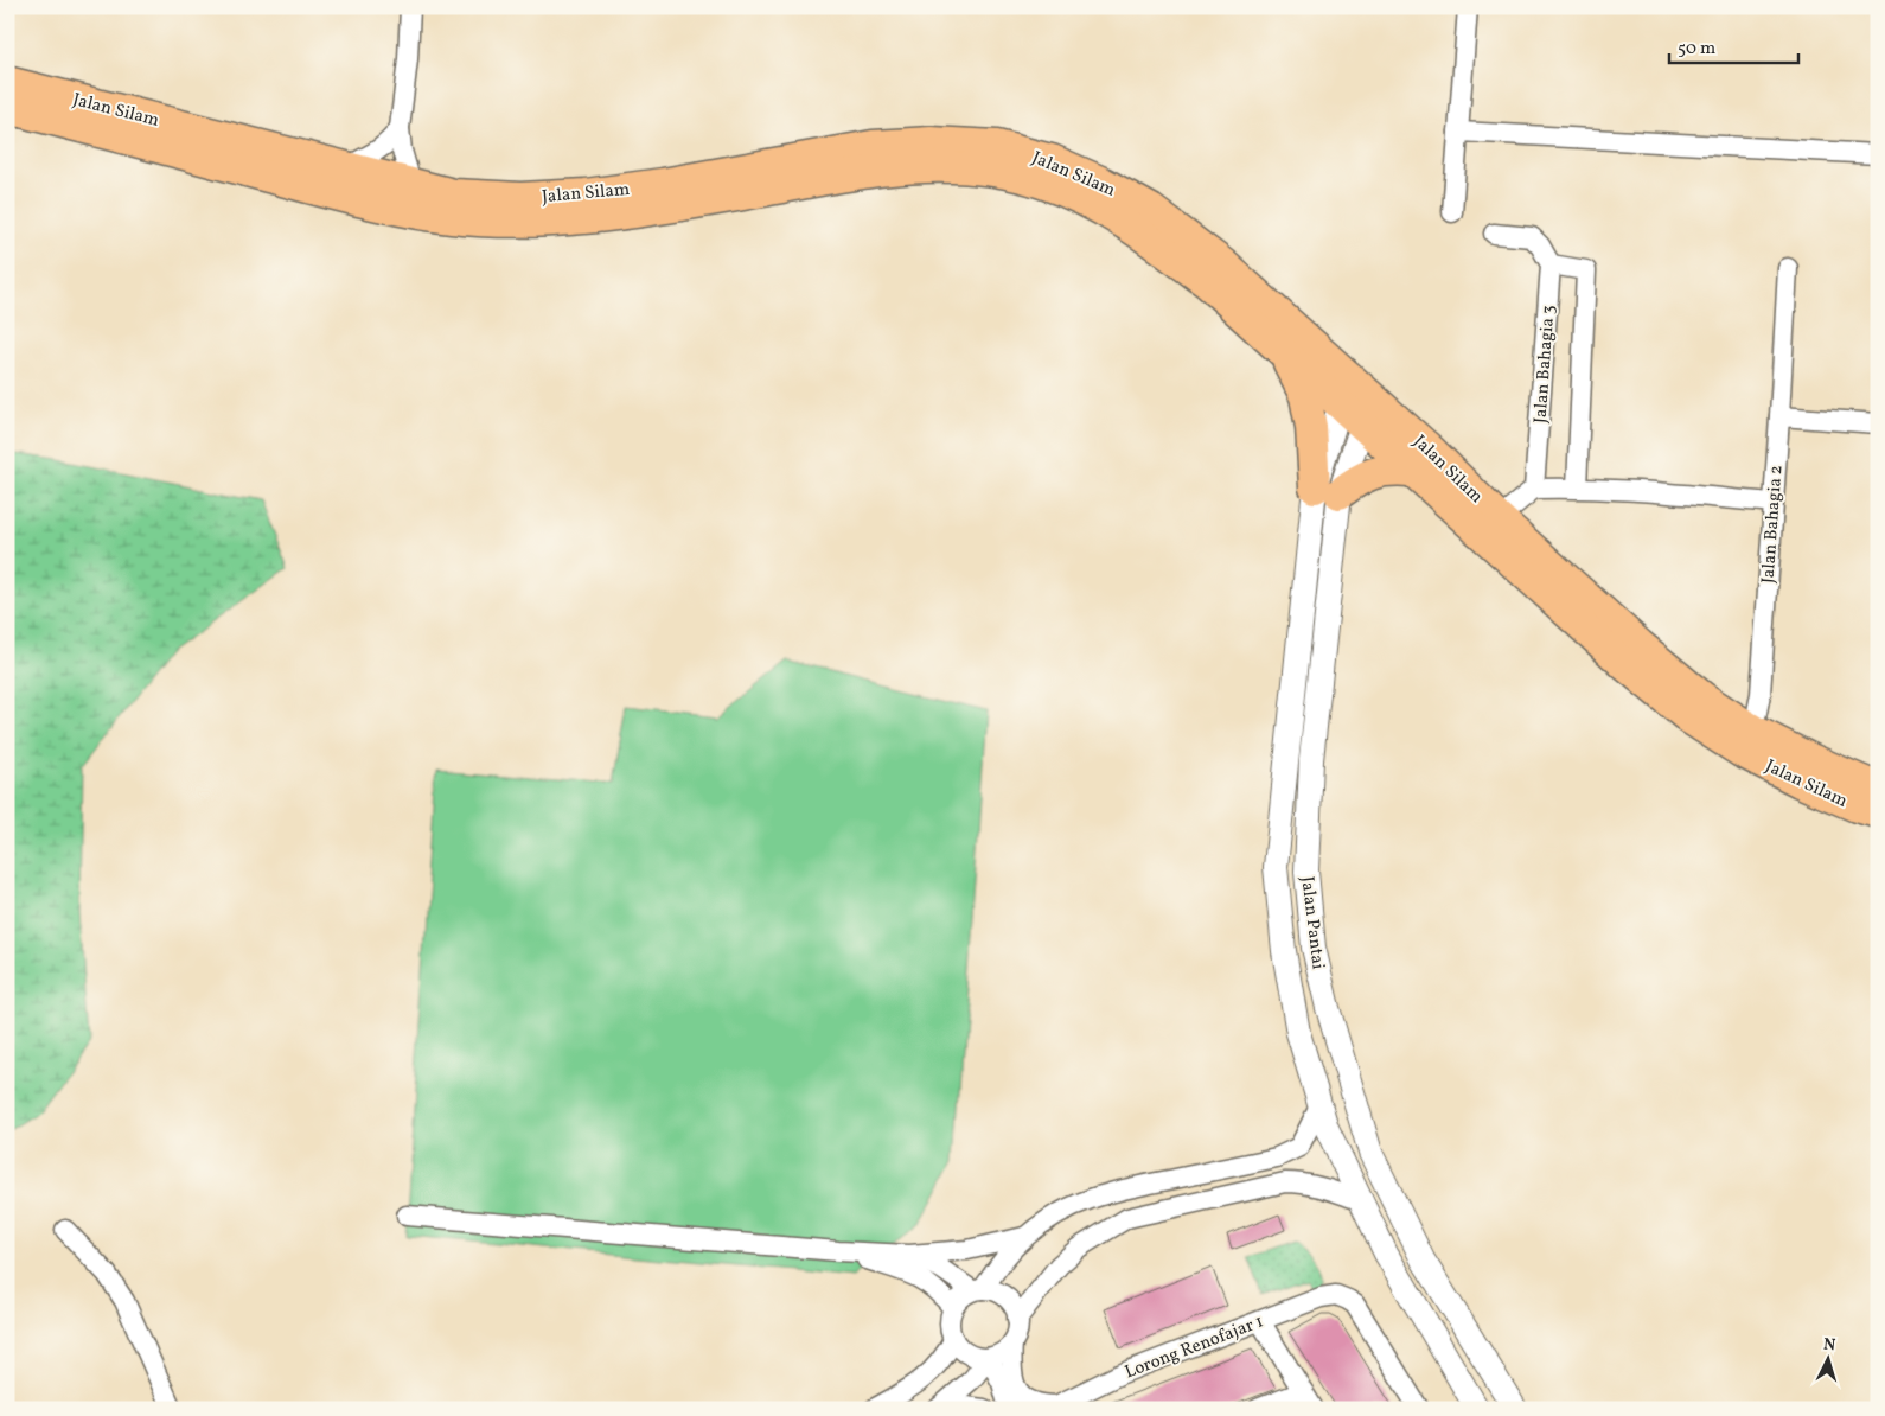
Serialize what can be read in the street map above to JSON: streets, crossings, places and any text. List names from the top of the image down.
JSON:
{
  "streets": {
    "highway": ["Jalan Silam"],
    "street": [
      "Jalan Bahagia 3",
      "Jalan Bahagia 2",
      "Jalan Pantai",
      "Lorong Renofajar 1"
    ]
  },
  "crossings": [
    ["Jalan Silam", "Jalan Bahagia 2"],
    ["Jalan Silam", "Jalan Pantai"]
  ],
  "scale_bar": "50 m",
  "north": "top"
}
